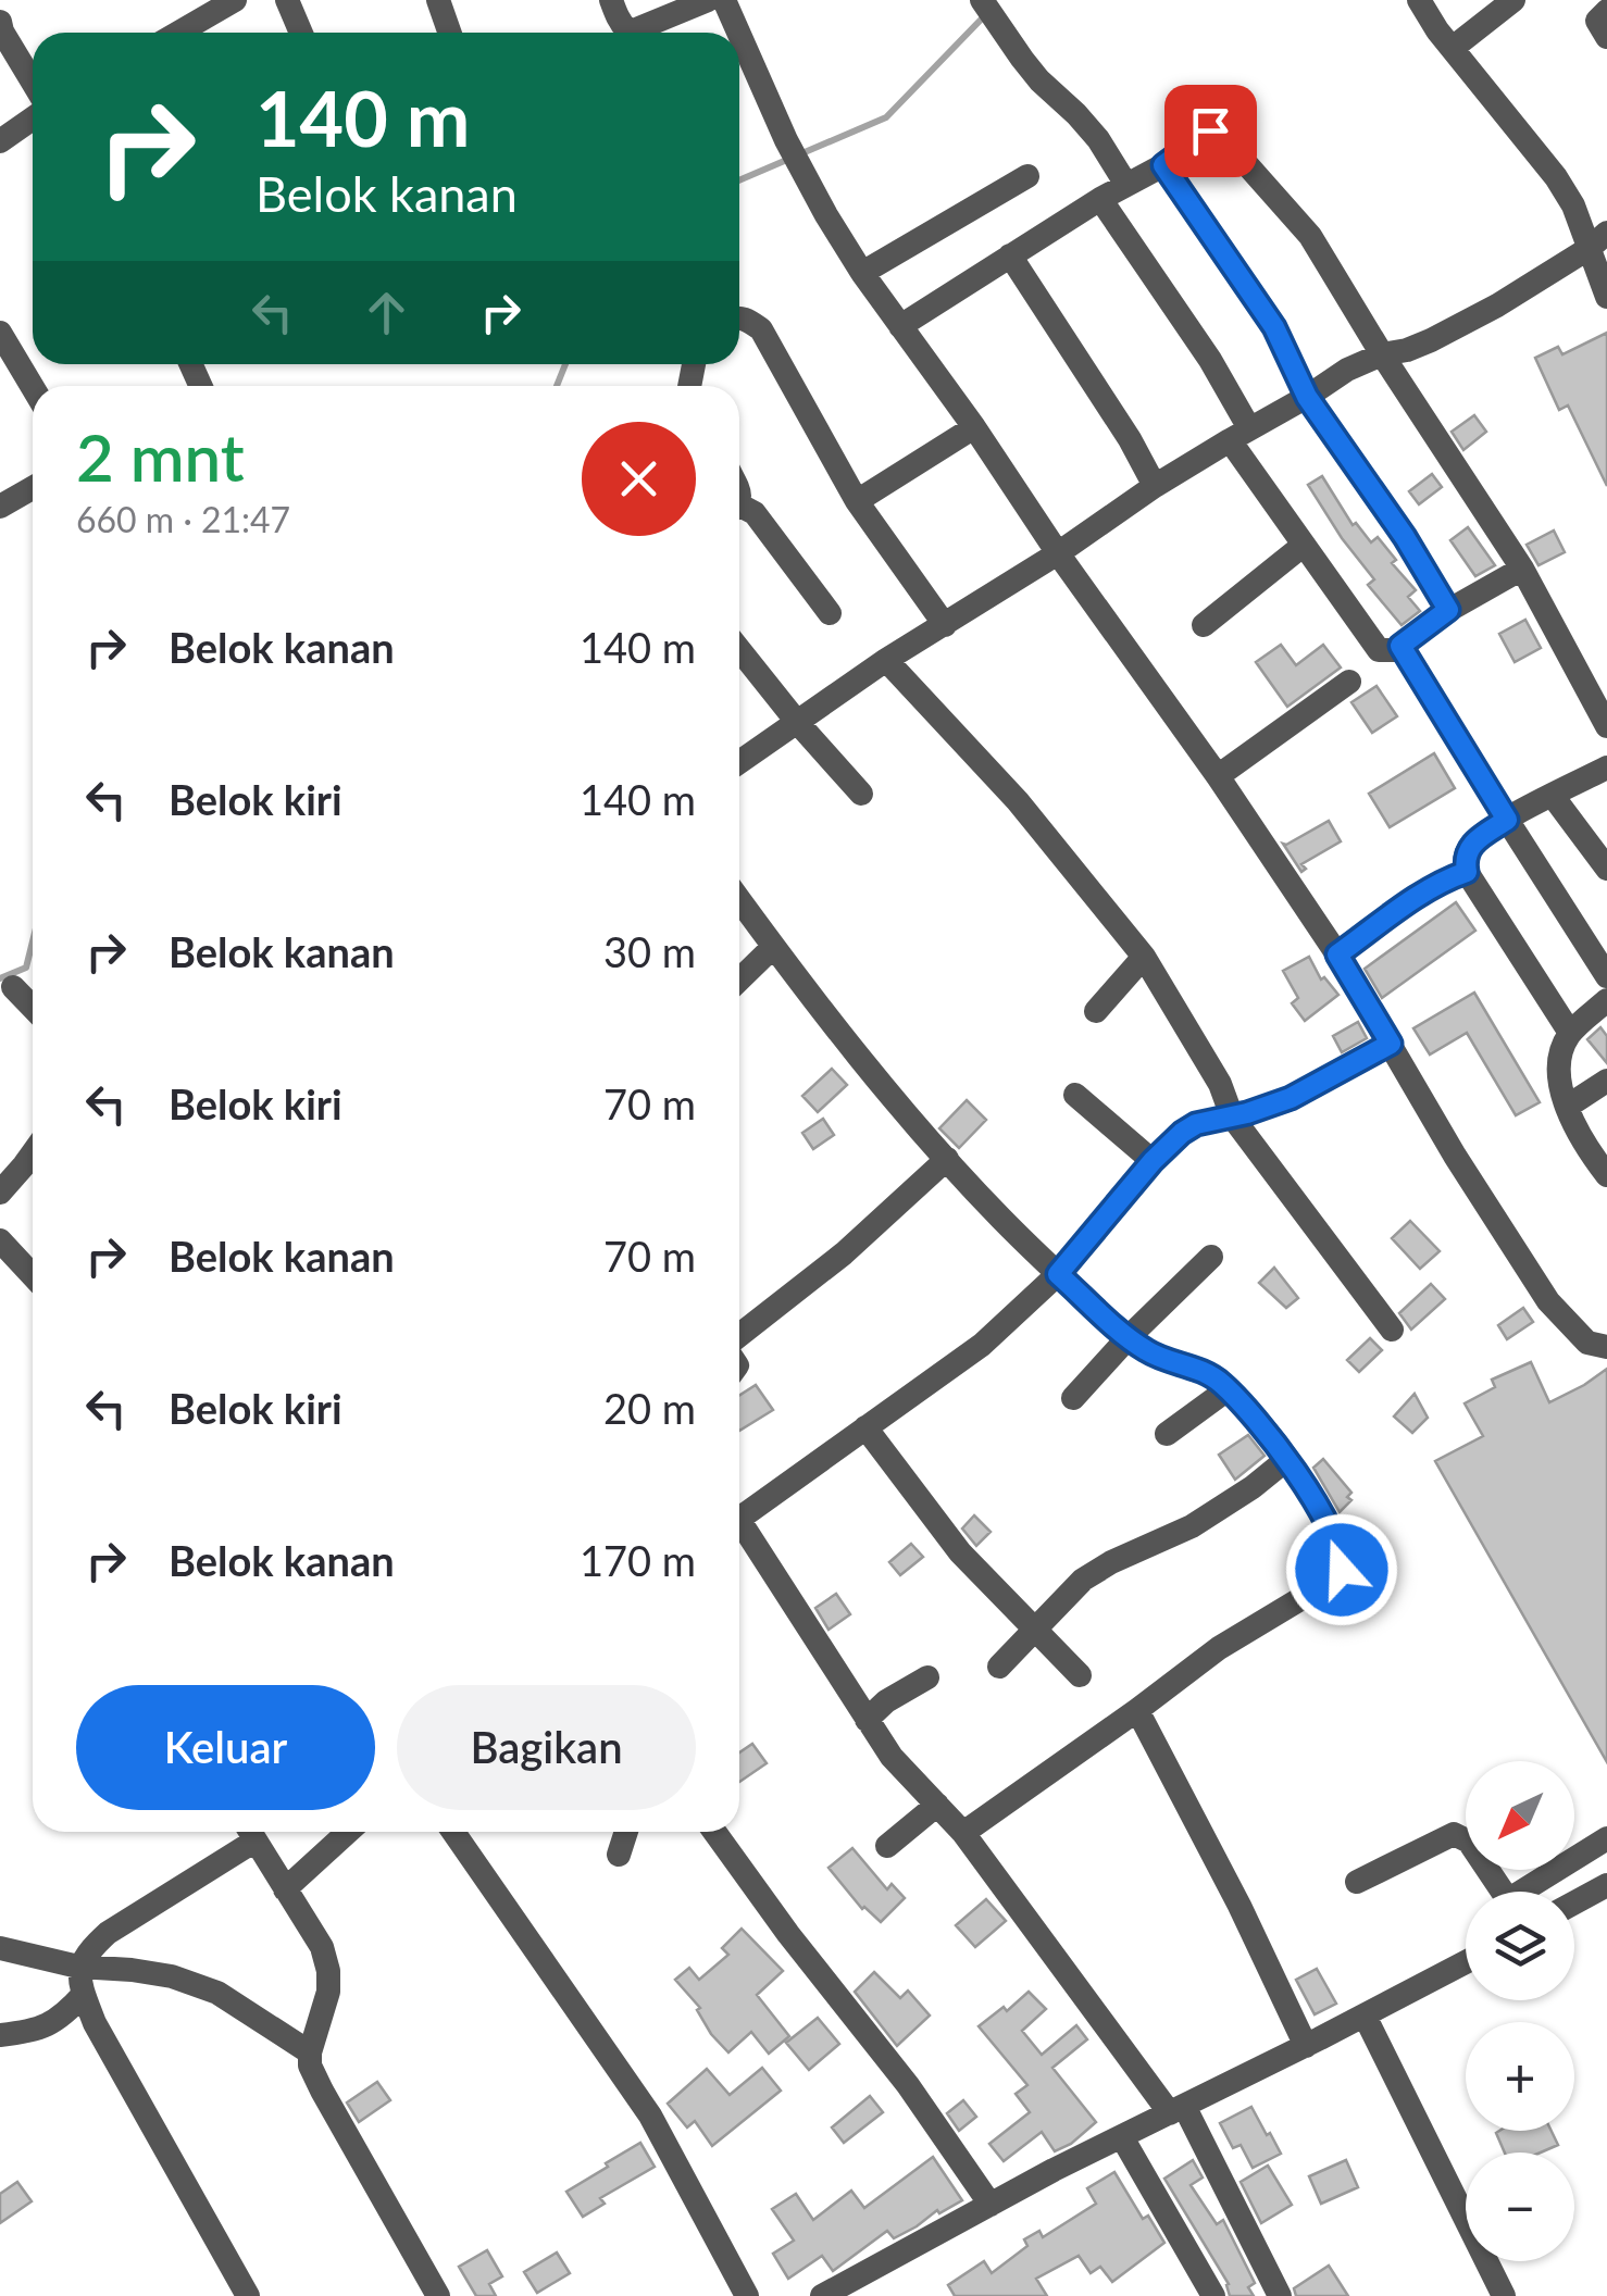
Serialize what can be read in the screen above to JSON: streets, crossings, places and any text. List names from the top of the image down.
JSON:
{
  "north": "bottom left",
  "page": {
    "turn": ["140 m", "Belok kanan"],
    "heading": ["2 mnt", "660 m · 21:47"],
    "list": [
      {
        "name": "Belok kanan",
        "value": "140 m"
      },
      {
        "name": "Belok kiri",
        "value": "140 m"
      },
      {
        "name": "Belok kanan",
        "value": "30 m"
      },
      {
        "name": "Belok kiri",
        "value": "70 m"
      },
      {
        "name": "Belok kanan",
        "value": "70 m"
      },
      {
        "name": "Belok kiri",
        "value": "20 m"
      },
      {
        "name": "Belok kanan",
        "value": "170 m"
      }
    ],
    "buttons": ["Keluar", "Bagikan"],
    "map_buttons": ["+", "−"]
  }
}
